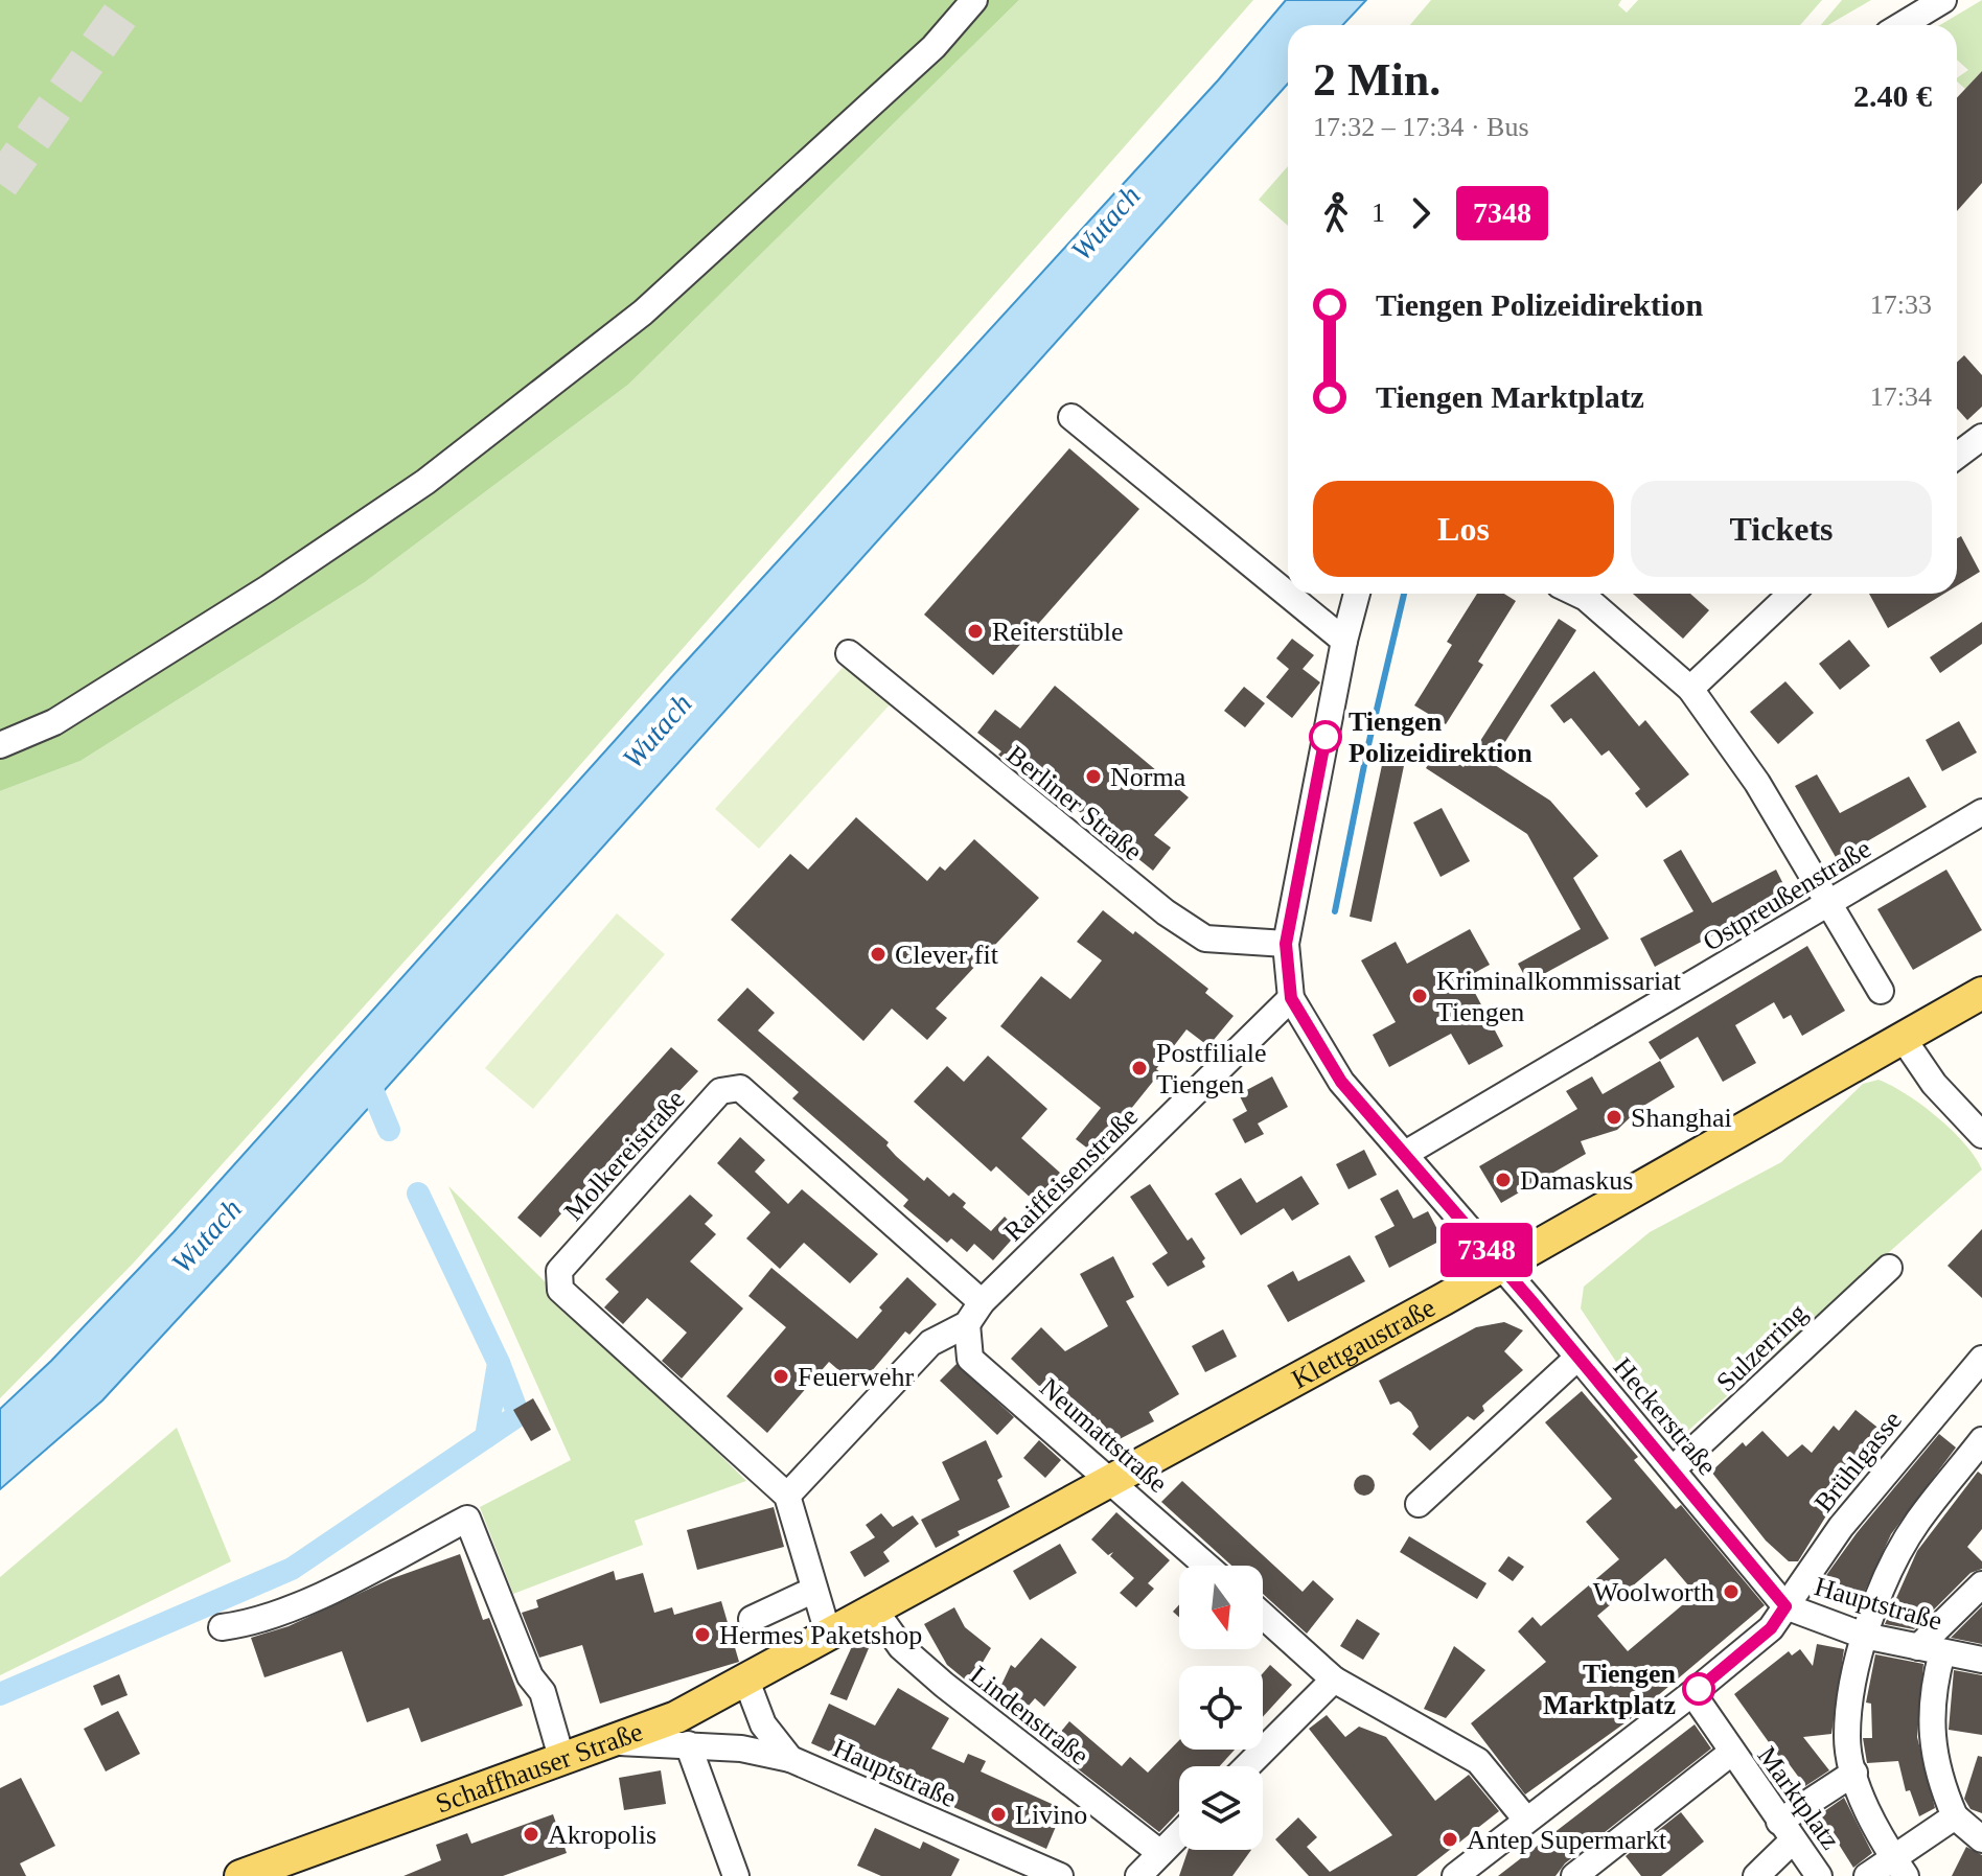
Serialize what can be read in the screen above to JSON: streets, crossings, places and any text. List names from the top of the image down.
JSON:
{
  "streets": {
    "main road": ["Klettgaustraße", "Schaffhauser Straße"],
    "street": [
      "Berliner Straße",
      "Ostpreußenstraße",
      "Molkereistraße",
      "Raiffeisenstraße",
      "Sulzerring",
      "Heckerstraße",
      "Neumattstraße",
      "Brühlgasse",
      "Hauptstraße",
      "Lindenstraße",
      "Marktplatz"
    ]
  },
  "crossings": [
    ["Molkereistraße", "Raiffeisenstraße"],
    ["Raiffeisenstraße", "Neumattstraße"],
    ["Klettgaustraße", "Heckerstraße"],
    ["Klettgaustraße", "Neumattstraße"],
    ["Klettgaustraße", "Lindenstraße"],
    ["Klettgaustraße", "Schaffhauser Straße"],
    ["Sulzerring", "Heckerstraße"],
    ["Heckerstraße", "Brühlgasse"],
    ["Heckerstraße", "Hauptstraße"],
    ["Brühlgasse", "Hauptstraße"],
    ["Hauptstraße", "Schaffhauser Straße"],
    ["Hauptstraße", "Marktplatz"]
  ],
  "water": ["Wutach"],
  "places": [
    "Reiterstüble",
    "Tiengen Polizeidirektion",
    "Norma",
    "Clever fit",
    "Kriminalkommissariat Tiengen",
    "Postfiliale Tiengen",
    "Shanghai",
    "Damaskus",
    "Feuerwehr",
    "Woolworth",
    "Hermes Paketshop",
    "Tiengen Marktplatz",
    "Livino",
    "Akropolis",
    "Antep Supermarkt"
  ],
  "lines": ["bus line 7348"],
  "north": "bottom",
  "page": {
    "on_map": "7348",
    "heading": ["2 Min.", "17:32 – 17:34 · Bus", "2.40 €"],
    "legs": ["1", "7348"],
    "list": [
      {
        "name": "Tiengen Polizeidirektion",
        "value": "17:33"
      },
      {
        "name": "Tiengen Marktplatz",
        "value": "17:34"
      }
    ],
    "buttons": ["Los", "Tickets"]
  }
}
